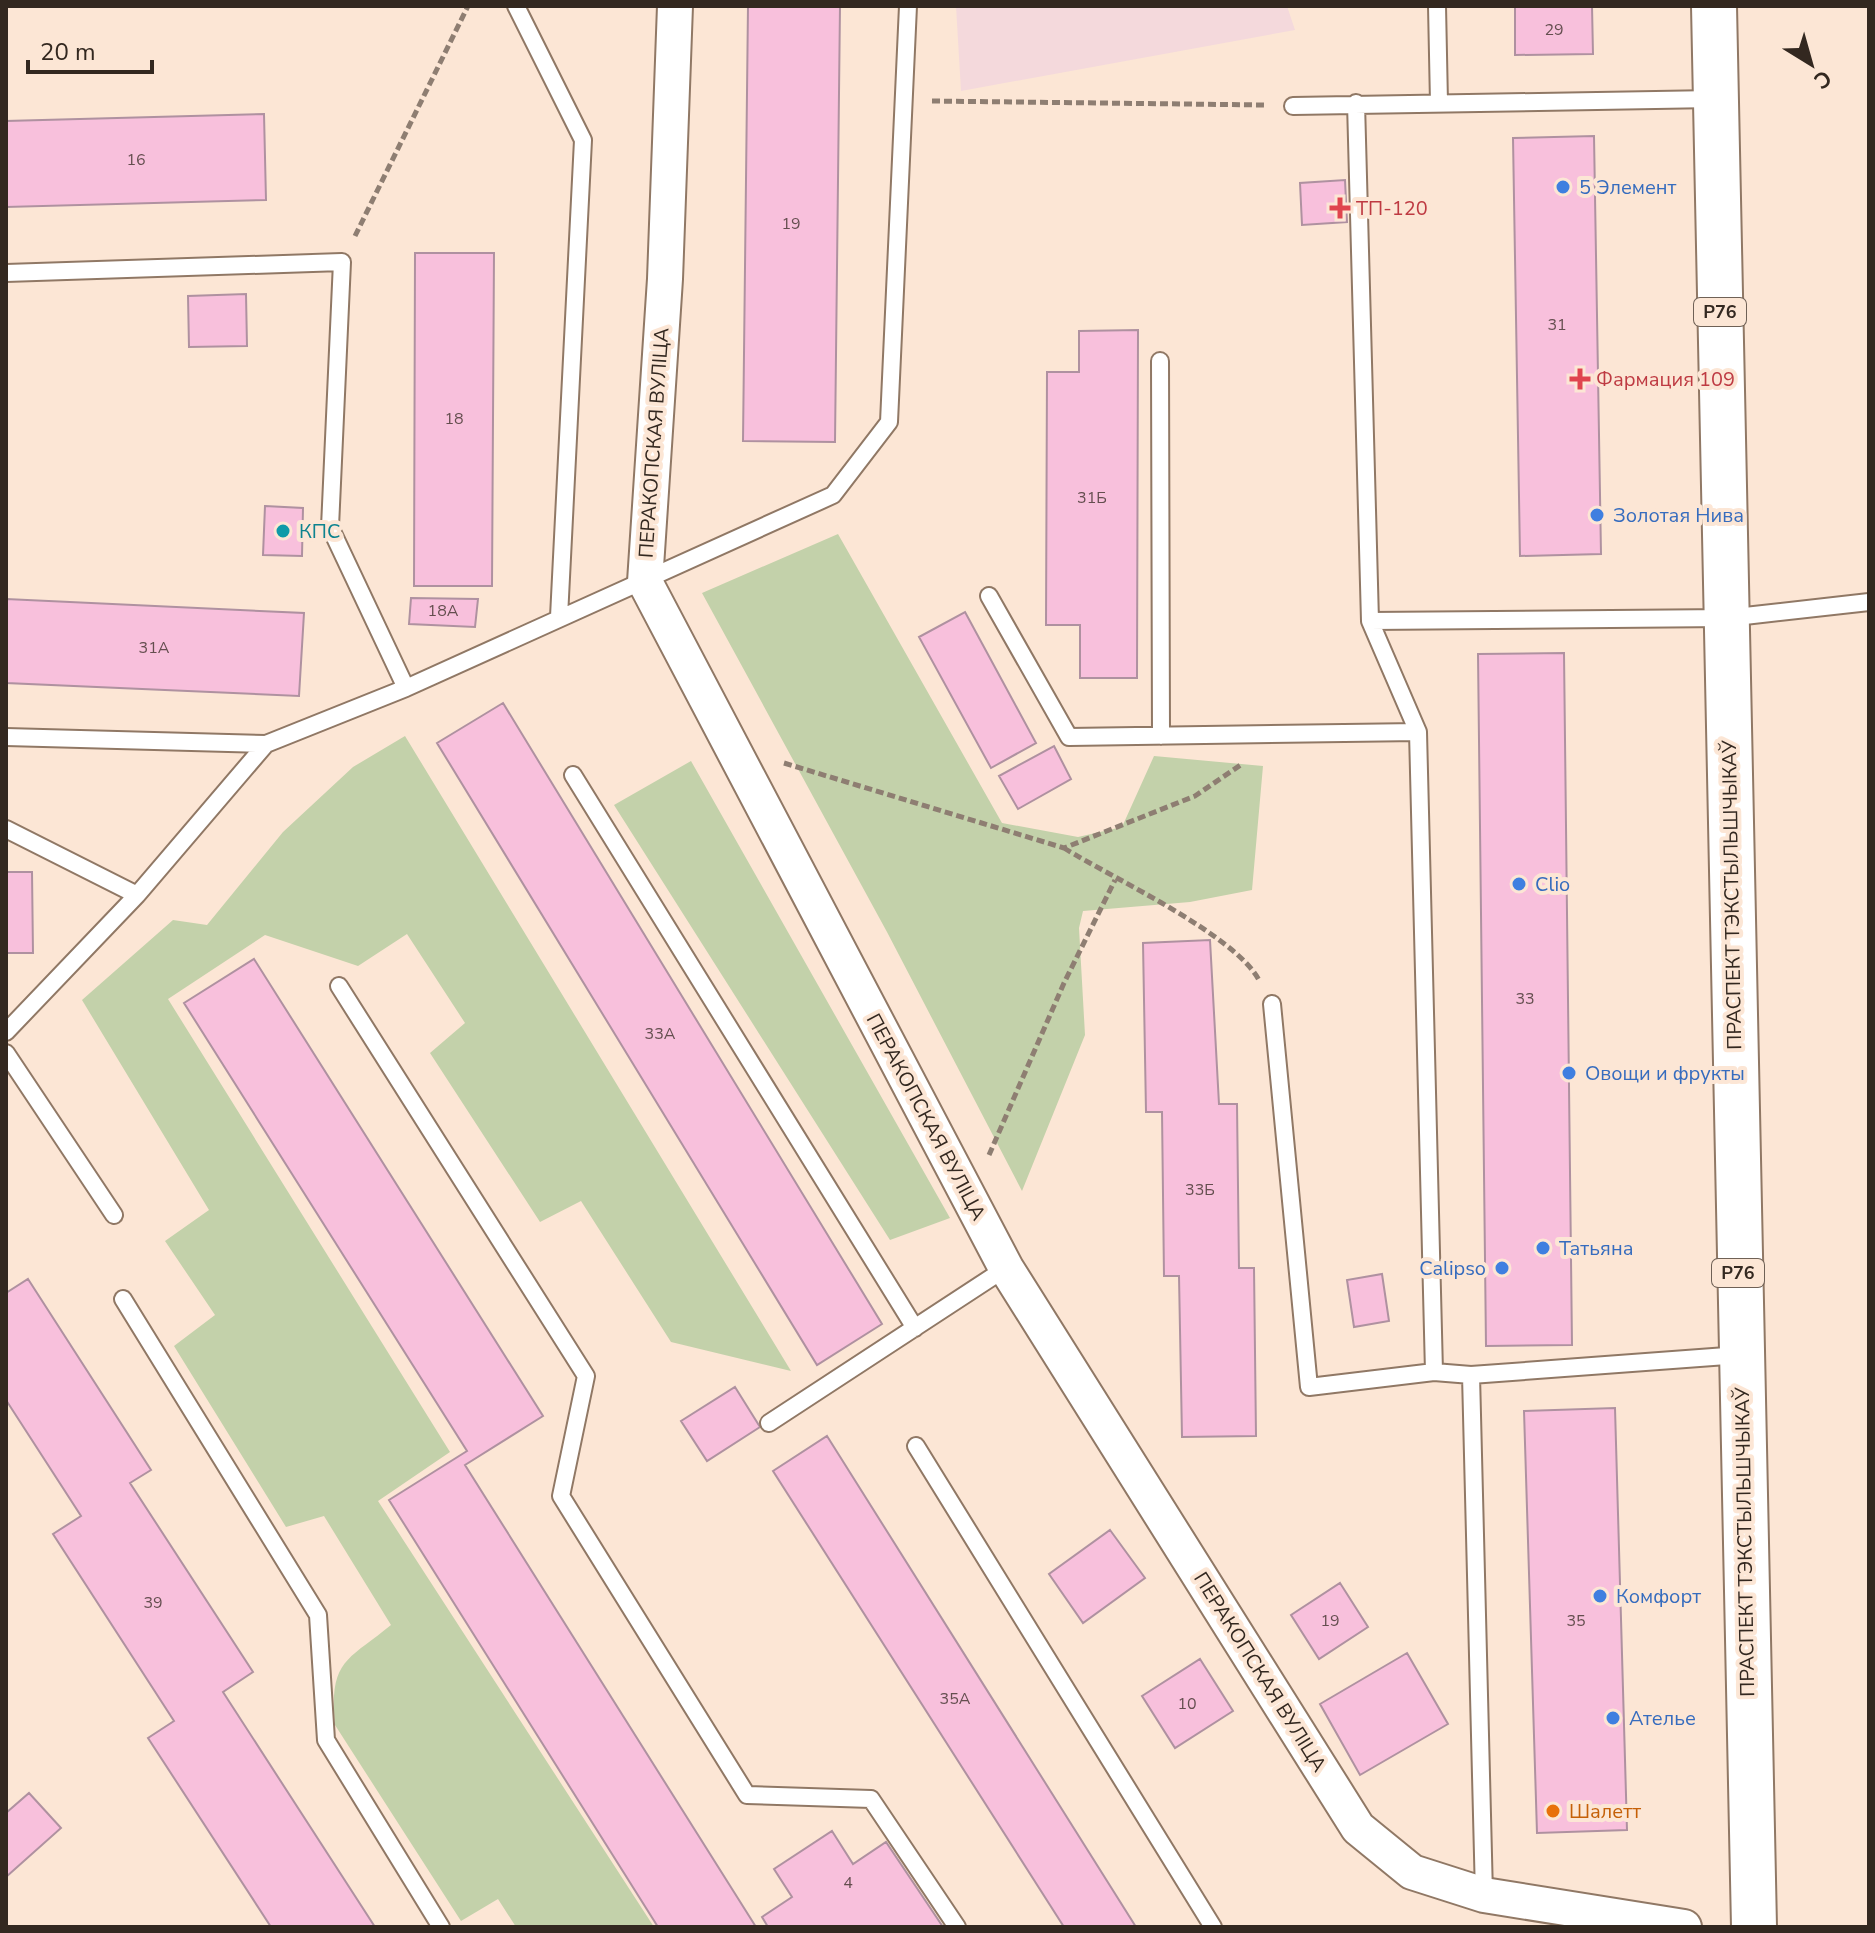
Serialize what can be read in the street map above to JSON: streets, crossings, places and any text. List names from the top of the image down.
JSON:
{
  "streets": {
    "main road": ["Р76", "ПРАСПЕКТ ТЭКСТЫЛЬШЧЫКАЎ"],
    "street": ["ПЕРАКОПСКАЯ ВУЛІЦА"]
  },
  "places": {
    "other": [
      "5 Элемент",
      "Золотая Нива",
      "КПС",
      "Clio",
      "Овощи и фрукты",
      "Татьяна",
      "Calipso",
      "Комфорт",
      "Ателье",
      "Шалетт"
    ],
    "health": ["ТП-120", "Фармация 109"]
  },
  "house_numbers": [
    "29",
    "16",
    "19",
    "31",
    "18",
    "31Б",
    "18А",
    "31А",
    "33",
    "33А",
    "33Б",
    "39",
    "19",
    "35",
    "35А",
    "10",
    "4"
  ],
  "scale_bar": "20 m",
  "north": "bottom right"
}
